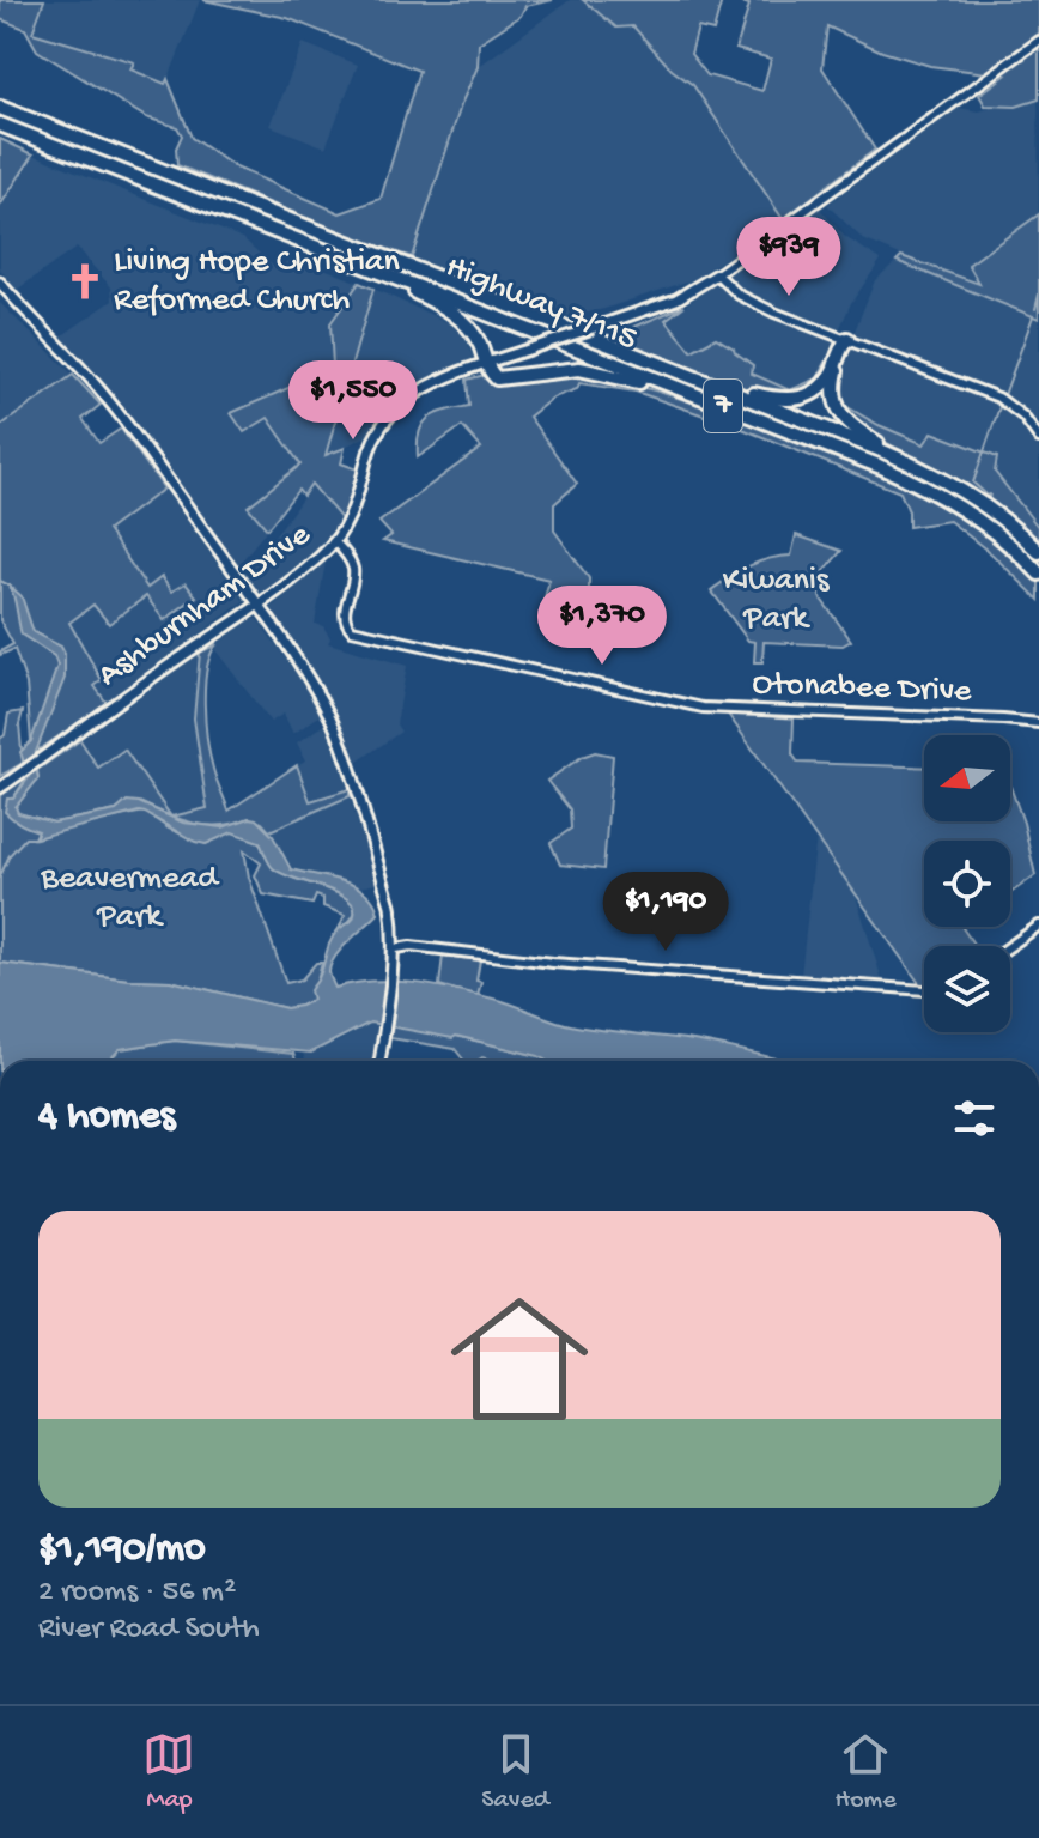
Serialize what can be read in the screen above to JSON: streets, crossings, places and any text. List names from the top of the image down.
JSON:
{
  "streets": {
    "highway": ["Highway 7/115", "7"],
    "main road": ["Ashburnham Drive"],
    "street": ["Otonabee Drive"]
  },
  "crossings": [
    ["Ashburnham Drive", "Otonabee Drive"]
  ],
  "parks": ["Kiwanis Park", "Beavermead Park"],
  "places": {
    "church": ["Living Hope Christian Reformed Church"]
  },
  "north": "left",
  "page": {
    "price": [
      "$939",
      "$1,550",
      "$1,370",
      "$1,190"
    ],
    "heading": "4 homes",
    "list": [
      {
        "name": "$1,190/mo",
        "note": "2 rooms · 56 m² · River Road South"
      }
    ],
    "tabs": ["Map", "Saved", "Home"]
  }
}
